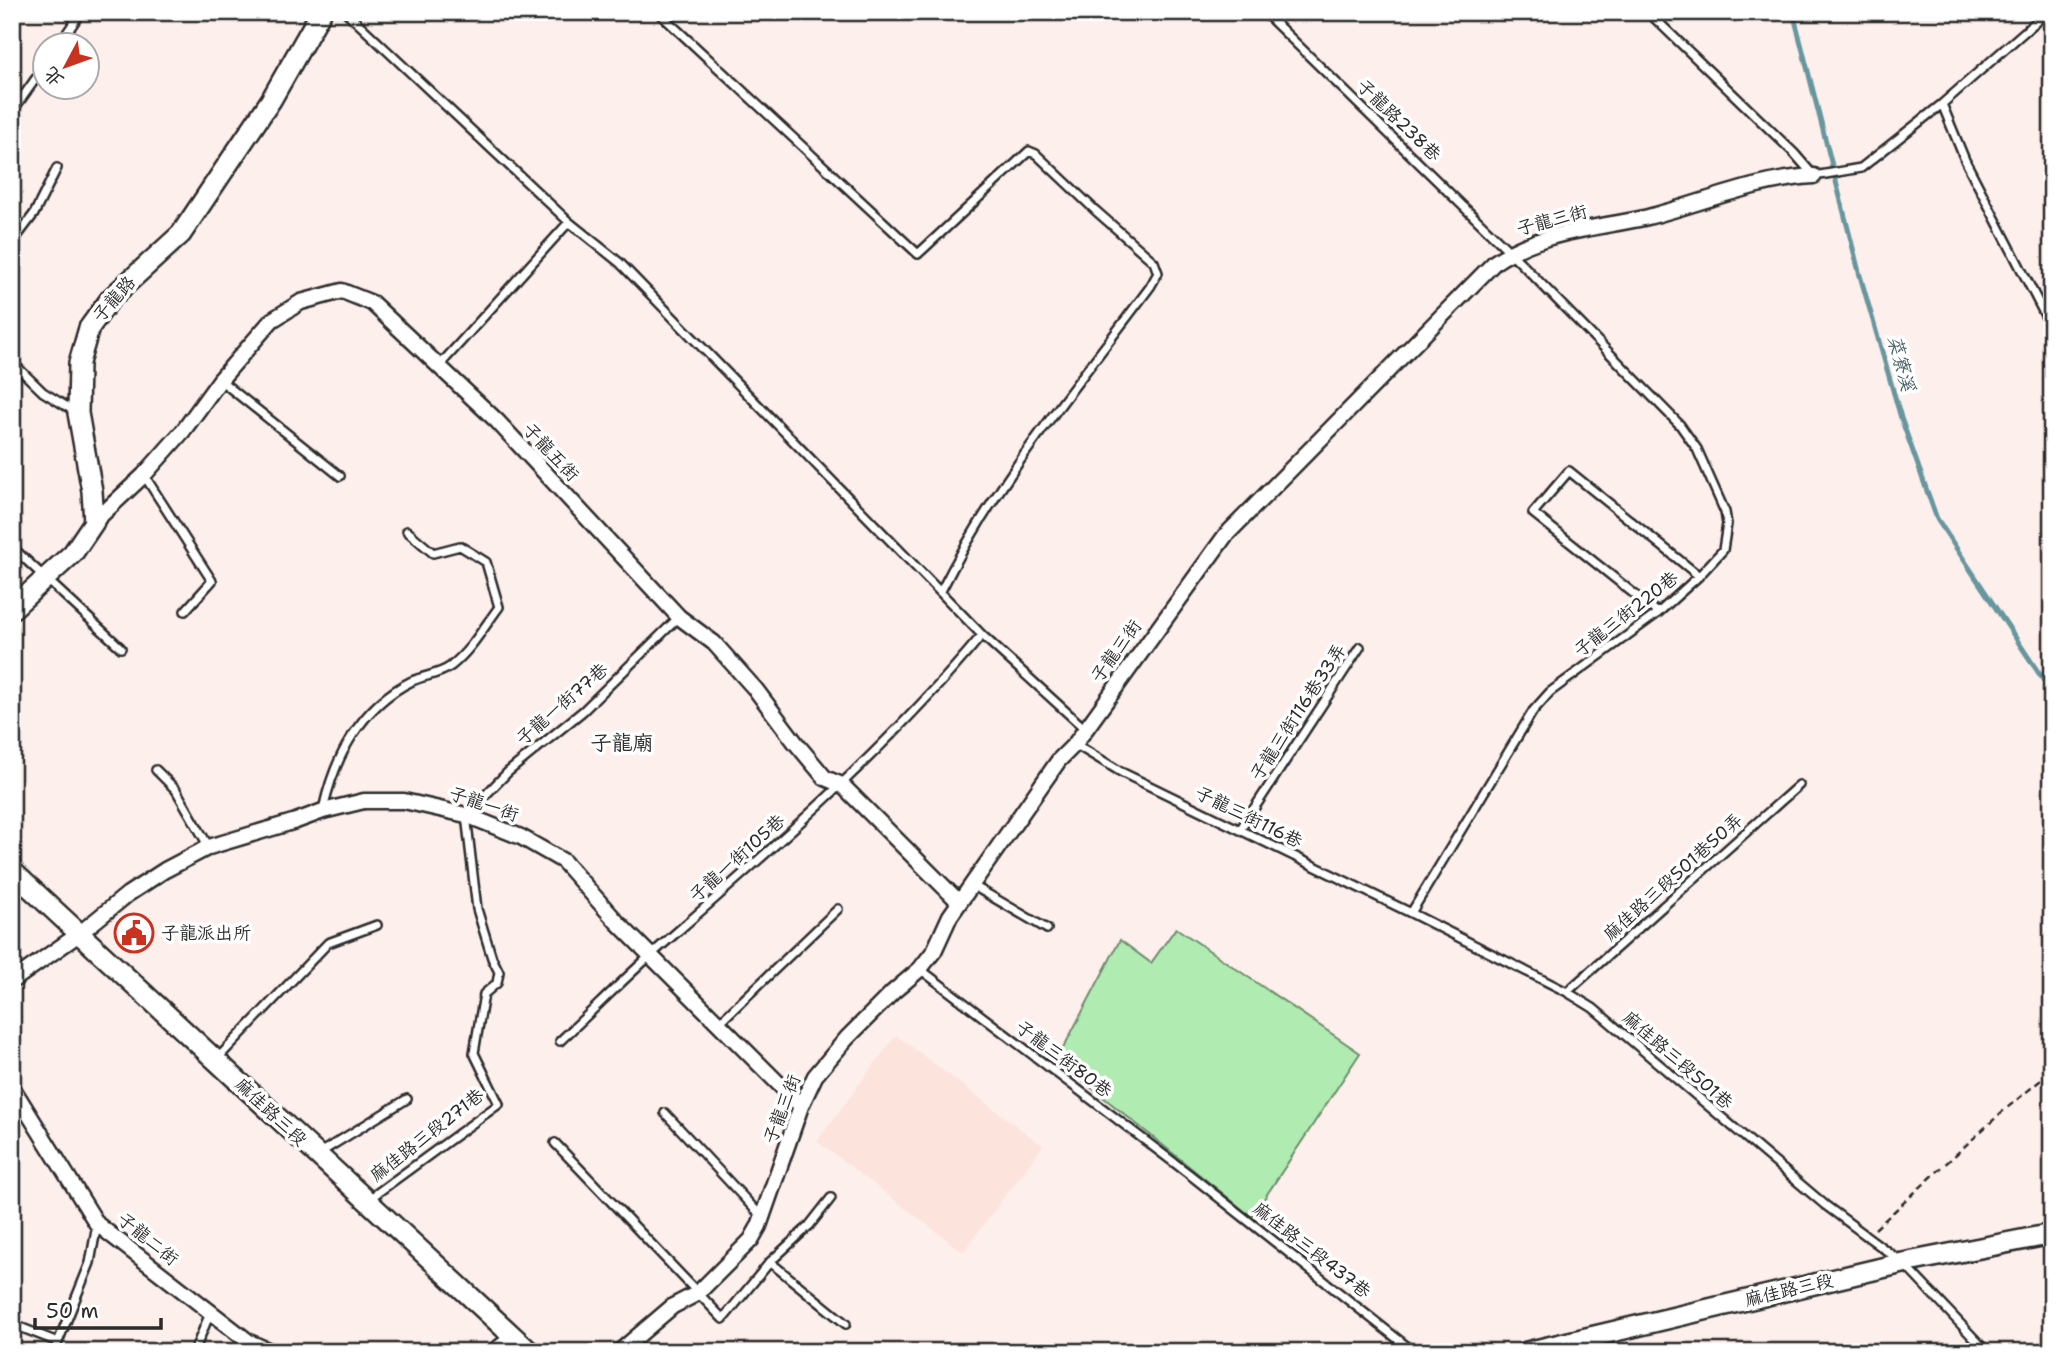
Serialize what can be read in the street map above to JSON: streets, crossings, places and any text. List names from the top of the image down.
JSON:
{
  "streets": {
    "main road": ["子龍路", "麻佳路三段"],
    "street": [
      "子龍三街",
      "子龍五街",
      "子龍一街",
      "子龍二街"
    ],
    "lane": [
      "子龍路238巷",
      "子龍三街220巷",
      "子龍一街77巷",
      "子龍三街116巷33弄",
      "子龍三街116巷",
      "子龍一街105巷",
      "麻佳路三段501巷50弄",
      "子龍三街80巷",
      "麻佳路三段501巷",
      "麻佳路三段271巷",
      "麻佳路三段437巷"
    ]
  },
  "crossings": [
    ["子龍路238巷", "子龍三街"],
    ["子龍路238巷", "子龍三街220巷"],
    ["子龍三街", "子龍五街"],
    ["子龍三街", "子龍三街220巷"],
    ["子龍三街", "子龍一街"],
    ["子龍三街", "子龍三街116巷"],
    ["子龍三街", "子龍三街80巷"],
    ["子龍路", "子龍五街"],
    ["子龍五街", "子龍一街77巷"],
    ["子龍五街", "子龍一街105巷"],
    ["子龍三街220巷", "子龍三街116巷"],
    ["子龍三街220巷", "麻佳路三段501巷"],
    ["子龍一街77巷", "子龍一街"],
    ["子龍一街77巷", "麻佳路三段271巷"],
    ["子龍三街116巷33弄", "子龍三街116巷"],
    ["子龍一街", "子龍一街105巷"],
    ["子龍一街", "麻佳路三段"],
    ["子龍一街", "麻佳路三段271巷"],
    ["子龍三街116巷", "麻佳路三段501巷"],
    ["麻佳路三段501巷50弄", "麻佳路三段501巷"],
    ["子龍三街80巷", "麻佳路三段437巷"],
    ["麻佳路三段501巷", "麻佳路三段"],
    ["麻佳路三段", "麻佳路三段271巷"]
  ],
  "districts": ["子龍廟"],
  "water": ["菜寮溪"],
  "places": {
    "public building": ["子龍派出所"]
  },
  "scale_bar": "50 m",
  "north": "bottom left"
}
